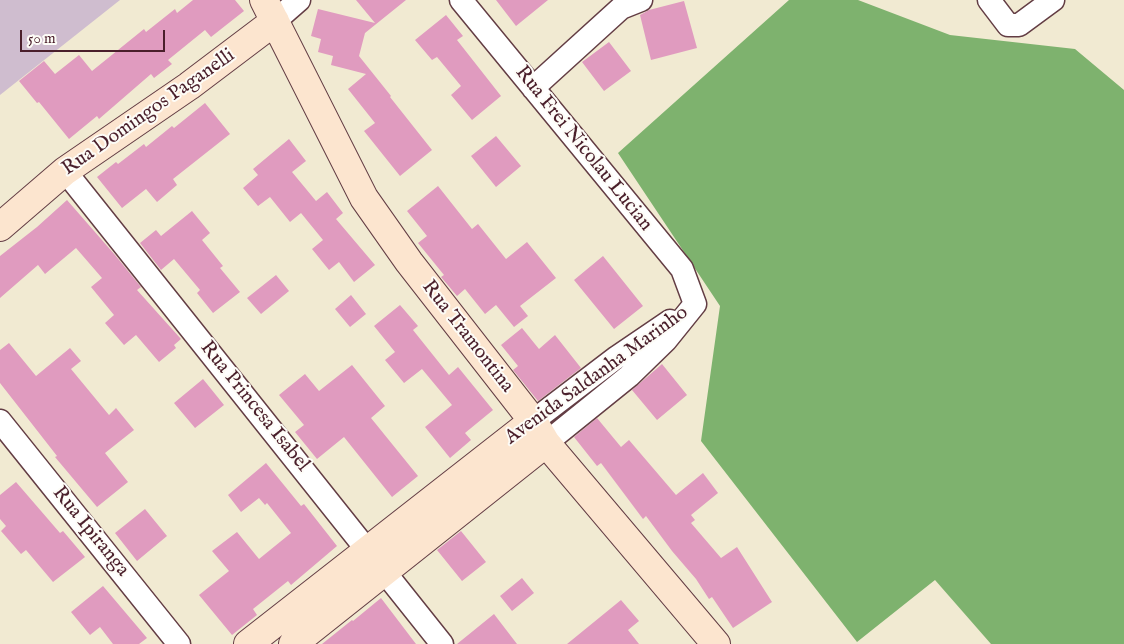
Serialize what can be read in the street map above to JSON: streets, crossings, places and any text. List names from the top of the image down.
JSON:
{
  "streets": {
    "street": [
      "Rua Domingos Paganelli",
      "Rua Frei Nicolau Lucian",
      "Rua Tramontina",
      "Avenida Saldanha Marinho",
      "Rua Princesa Isabel",
      "Rua Ipiranga"
    ]
  },
  "crossings": [
    ["Rua Domingos Paganelli", "Rua Tramontina"],
    ["Rua Domingos Paganelli", "Rua Princesa Isabel"],
    ["Rua Frei Nicolau Lucian", "Avenida Saldanha Marinho"],
    ["Rua Tramontina", "Avenida Saldanha Marinho"],
    ["Avenida Saldanha Marinho", "Rua Princesa Isabel"]
  ],
  "scale_bar": "50 m"
}
